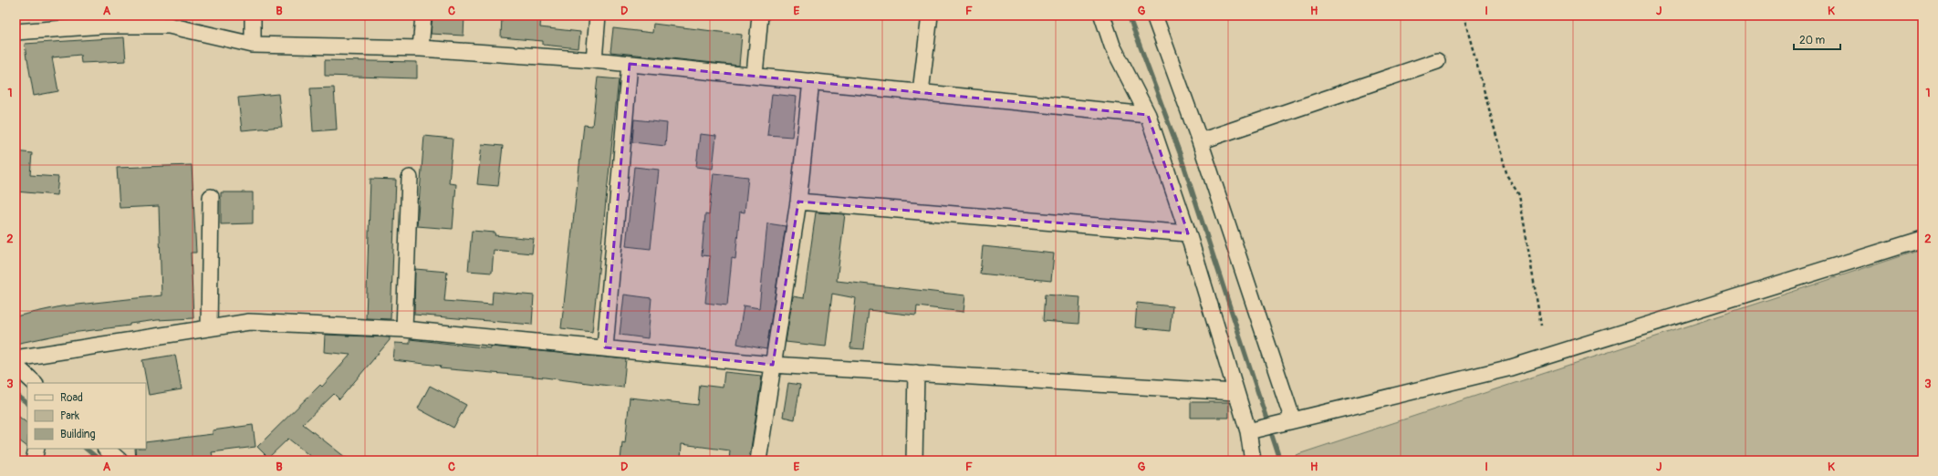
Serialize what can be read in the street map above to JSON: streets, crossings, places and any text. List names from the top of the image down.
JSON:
{
  "legend": ["Road", "Park", "Building"],
  "scale_bar": "20 m",
  "grid": {
    "columns": [
      "A",
      "B",
      "C",
      "D",
      "E",
      "F",
      "G",
      "H",
      "I",
      "J",
      "K"
    ],
    "rows": ["1", "2", "3"]
  }
}
